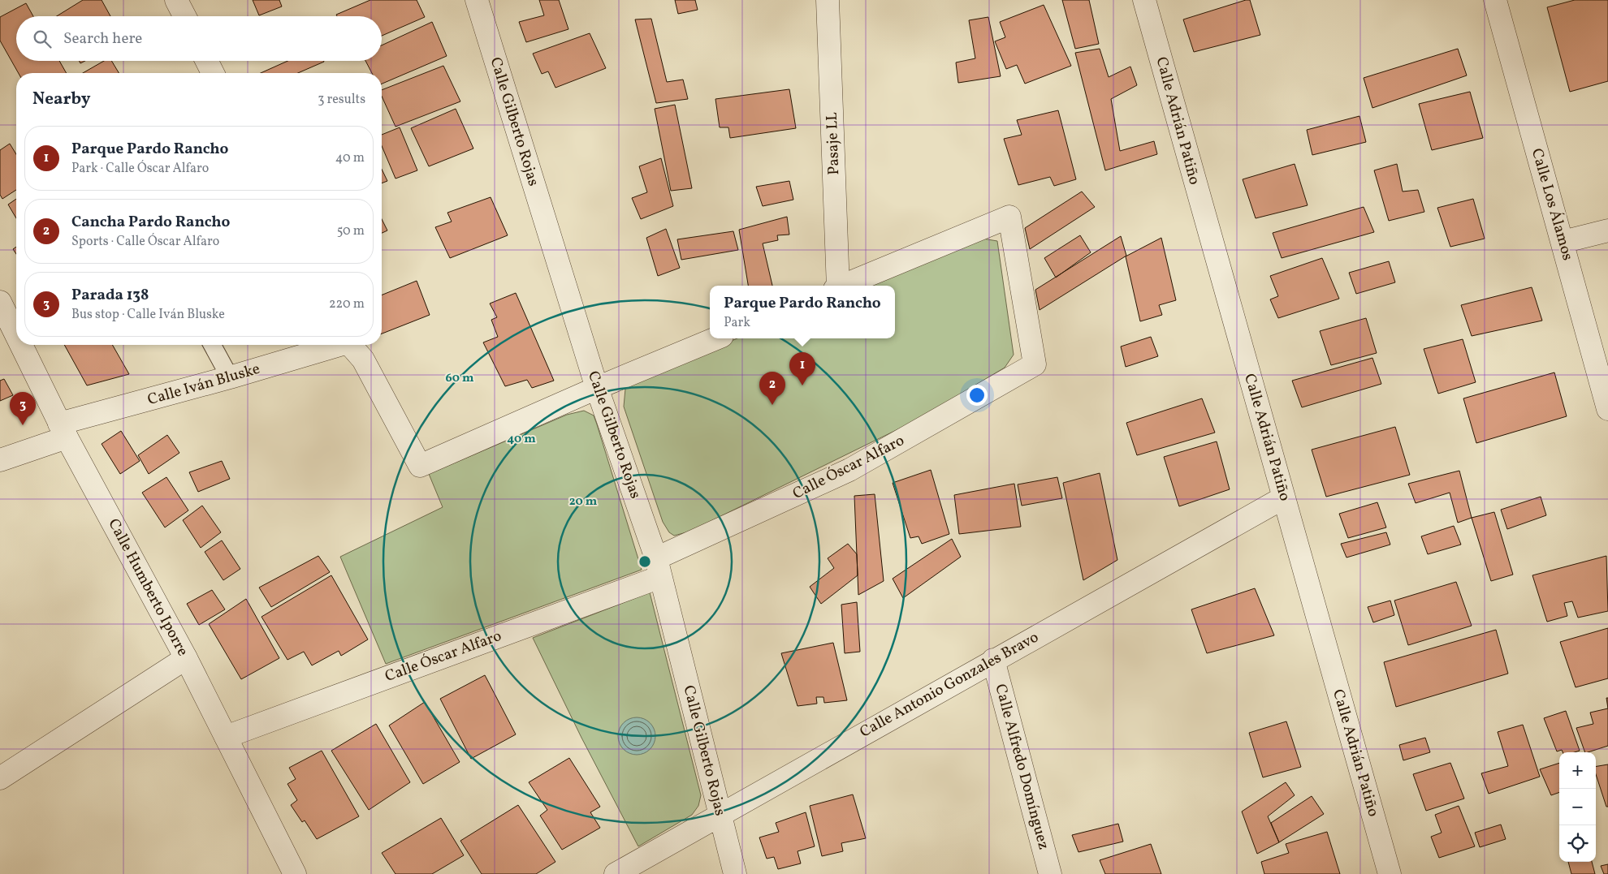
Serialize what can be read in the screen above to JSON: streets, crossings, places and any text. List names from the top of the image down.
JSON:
{
  "streets": {
    "street": [
      "Calle Adrián Patiño",
      "Calle Gilberto Rojas",
      "Pasaje LL",
      "Calle Los Álamos",
      "Calle Iván Bluske",
      "Calle Óscar Alfaro",
      "Calle Humberto Iporre",
      "Calle Antonio Gonzales Bravo",
      "Calle Alfredo Domínguez"
    ]
  },
  "crossings": [
    ["Calle Adrián Patiño", "Calle Antonio Gonzales Bravo"],
    ["Calle Gilberto Rojas", "Calle Óscar Alfaro"],
    ["Calle Gilberto Rojas", "Calle Antonio Gonzales Bravo"],
    ["Calle Iván Bluske", "Calle Humberto Iporre"],
    ["Calle Óscar Alfaro", "Calle Humberto Iporre"],
    ["Calle Antonio Gonzales Bravo", "Calle Alfredo Domínguez"]
  ],
  "page": {
    "search": "Search here",
    "heading": ["Nearby", "3 results"],
    "list": [
      {
        "mark": "1",
        "name": "Parque Pardo Rancho",
        "note": "Park · Calle Óscar Alfaro",
        "value": "40 m"
      },
      {
        "mark": "2",
        "name": "Cancha Pardo Rancho",
        "note": "Sports · Calle Óscar Alfaro",
        "value": "50 m"
      },
      {
        "mark": "3",
        "name": "Parada 138",
        "note": "Bus stop · Calle Iván Bluske",
        "value": "220 m"
      }
    ],
    "popup": ["Parque Pardo Rancho", "Park"],
    "pins": ["1", "2", "3"],
    "map_buttons": ["+", "−"]
  },
  "rings": ["60 m", "40 m", "20 m"]
}
